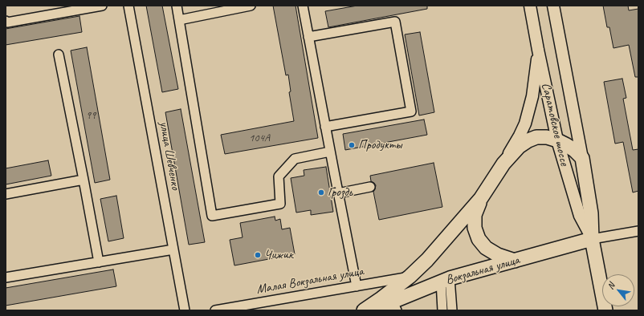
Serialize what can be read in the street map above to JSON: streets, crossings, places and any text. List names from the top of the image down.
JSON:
{
  "streets": {
    "highway": ["Саратовское шоссе", "Вокзальная улица"],
    "street": ["улица Шевченко", "Малая Вокзальная улица"]
  },
  "crossings": [
    ["Саратовское шоссе", "Вокзальная улица"]
  ],
  "places": ["Продукты", "Гроздь", "Чижик"],
  "house_numbers": ["99", "104А"],
  "north": "top left"
}
